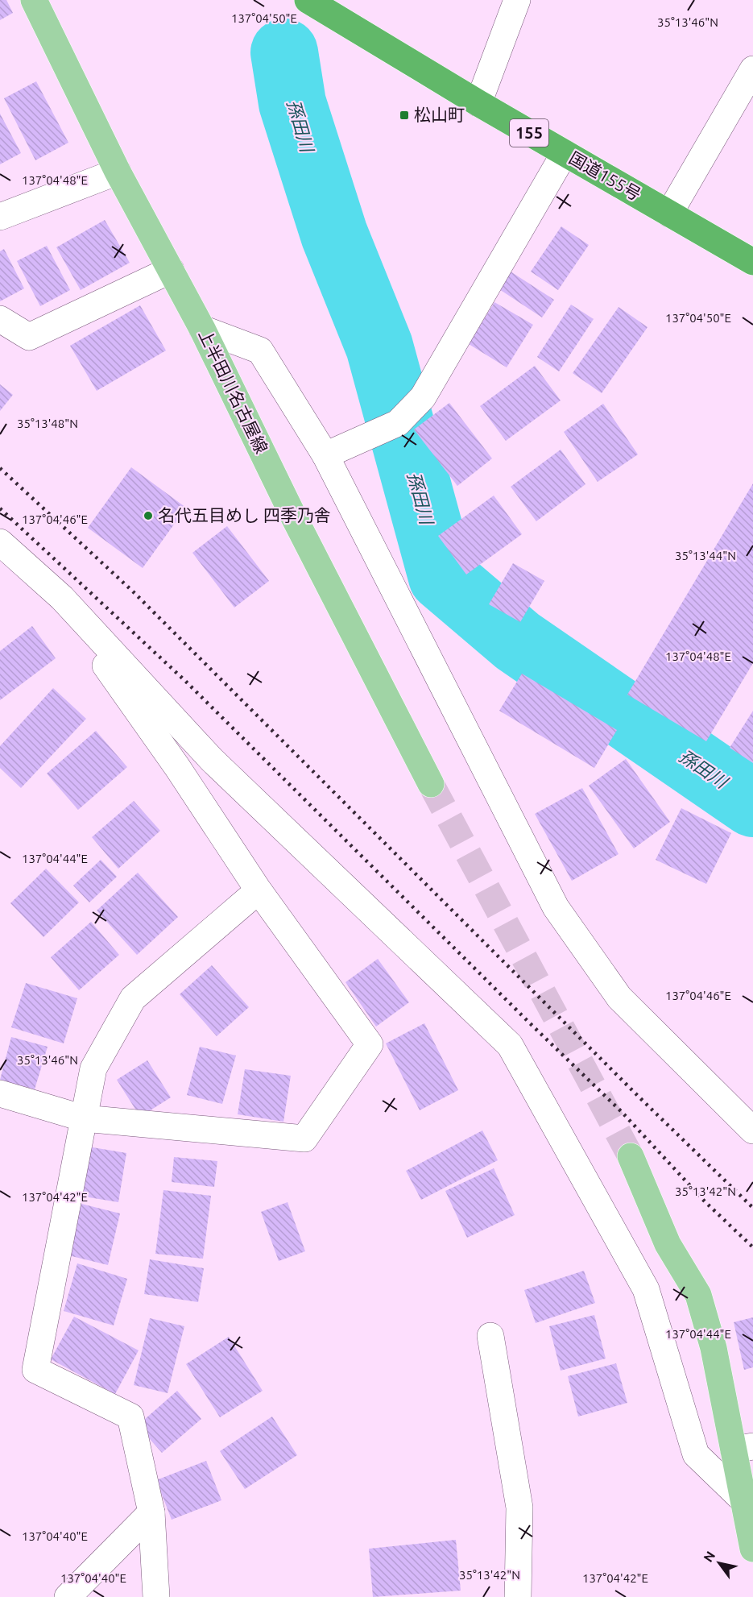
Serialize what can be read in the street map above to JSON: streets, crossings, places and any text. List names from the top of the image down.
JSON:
{
  "streets": {
    "highway": ["155", "国道155号"],
    "main road": ["上半田川名古屋線"]
  },
  "water": ["孫田川"],
  "places": {
    "transit": ["松山町"],
    "other": ["名代五目めし 四季乃舎"]
  },
  "north": "top left",
  "coordinates": [
    "137°04'50\"E",
    "35°13'46\"N",
    "137°04'48\"E",
    "35°13'48\"N",
    "137°04'46\"E",
    "35°13'44\"N",
    "137°04'44\"E",
    "35°13'42\"N",
    "137°04'42\"E",
    "137°04'40\"E"
  ]
}
